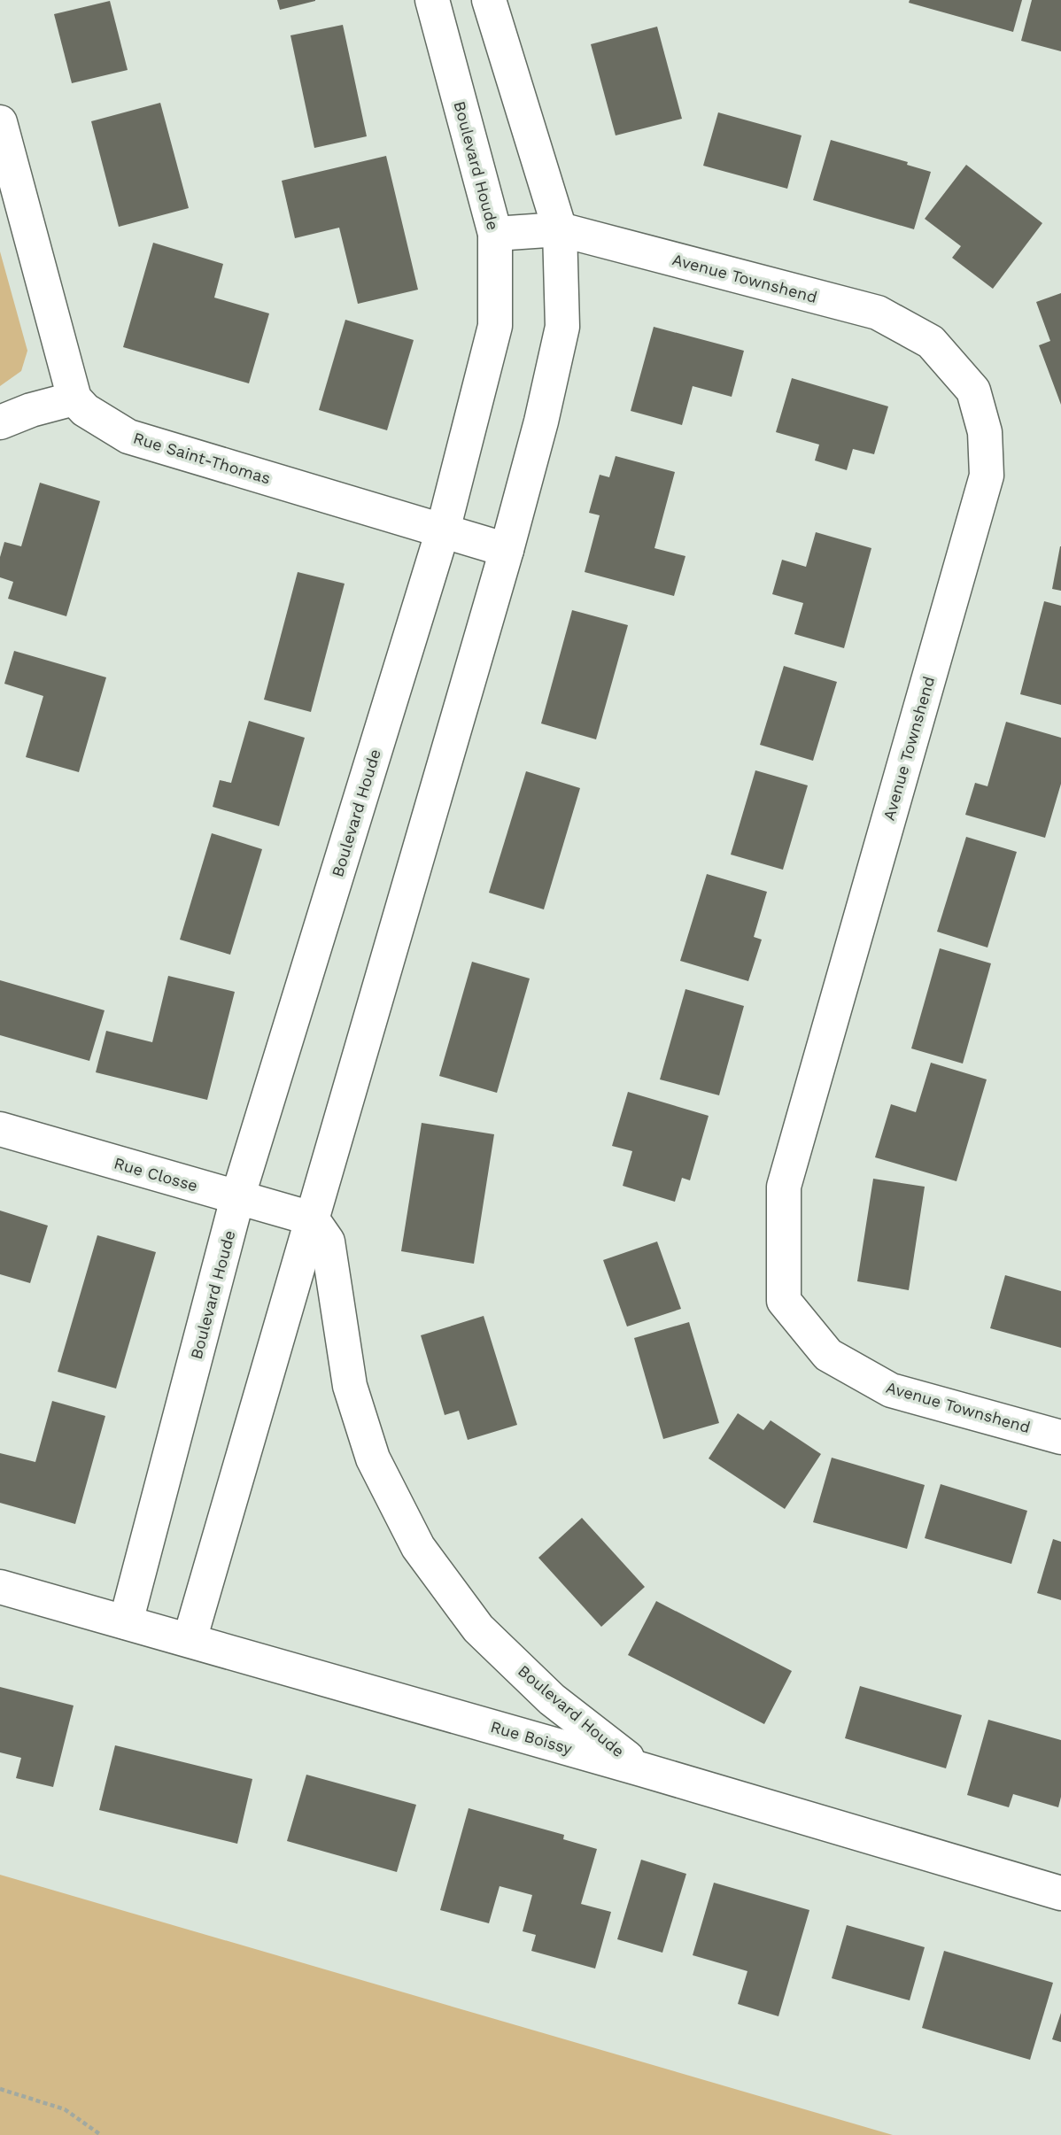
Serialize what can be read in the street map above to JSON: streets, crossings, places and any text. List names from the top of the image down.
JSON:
{
  "streets": {
    "street": [
      "Boulevard Houde",
      "Avenue Townshend",
      "Rue Saint-Thomas",
      "Rue Closse",
      "Rue Boissy"
    ]
  },
  "crossings": [
    ["Boulevard Houde", "Avenue Townshend"],
    ["Boulevard Houde", "Rue Saint-Thomas"],
    ["Boulevard Houde", "Rue Closse"],
    ["Boulevard Houde", "Rue Boissy"]
  ]
}
